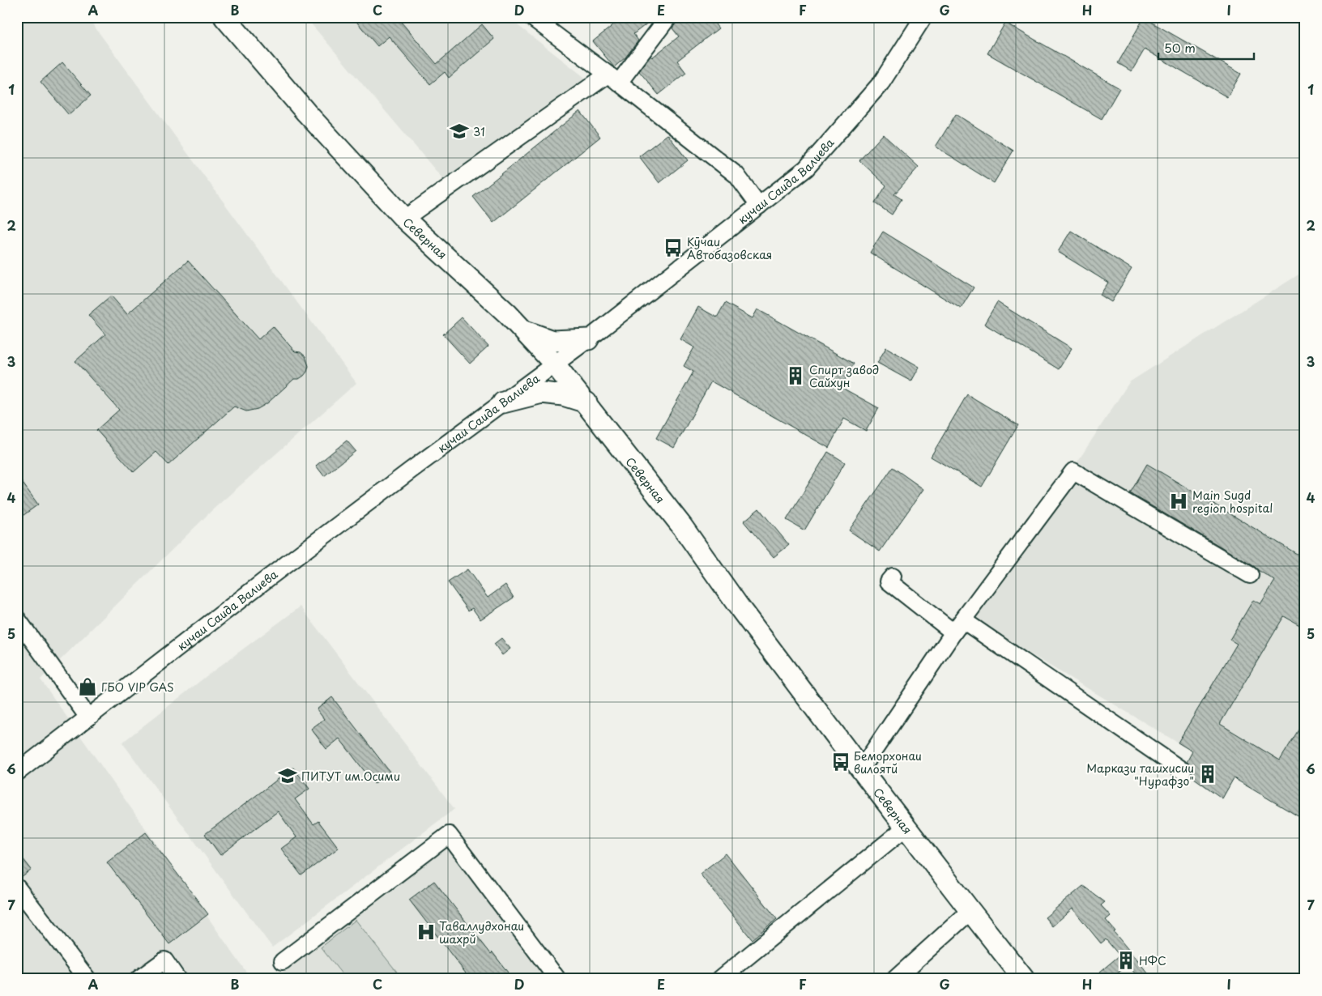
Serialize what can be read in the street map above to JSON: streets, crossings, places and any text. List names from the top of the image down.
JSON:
{
  "streets": {
    "main road": ["Северная"],
    "street": ["кучаи Саида Валиева"]
  },
  "crossings": [
    ["кучаи Саида Валиева", "Северная"]
  ],
  "places": {
    "school or university": ["31", "ПИТУТ им.Осими"],
    "bus stop": ["Кӯчаи Автобазовская", "Беморхонаи вилоятй"],
    "building": ["Спирт завод Сайхун", "Маркази ташхисии \"Нурафзо\"", "НФС"],
    "hospital": ["Main Sugd region hospital", "Таваллудхонаи шахрй"],
    "shop": ["ГБО VIP GAS"]
  },
  "scale_bar": "50 m",
  "grid": {
    "columns": [
      "A",
      "B",
      "C",
      "D",
      "E",
      "F",
      "G",
      "H",
      "I"
    ],
    "rows": [
      "1",
      "2",
      "3",
      "4",
      "5",
      "6",
      "7"
    ]
  }
}
